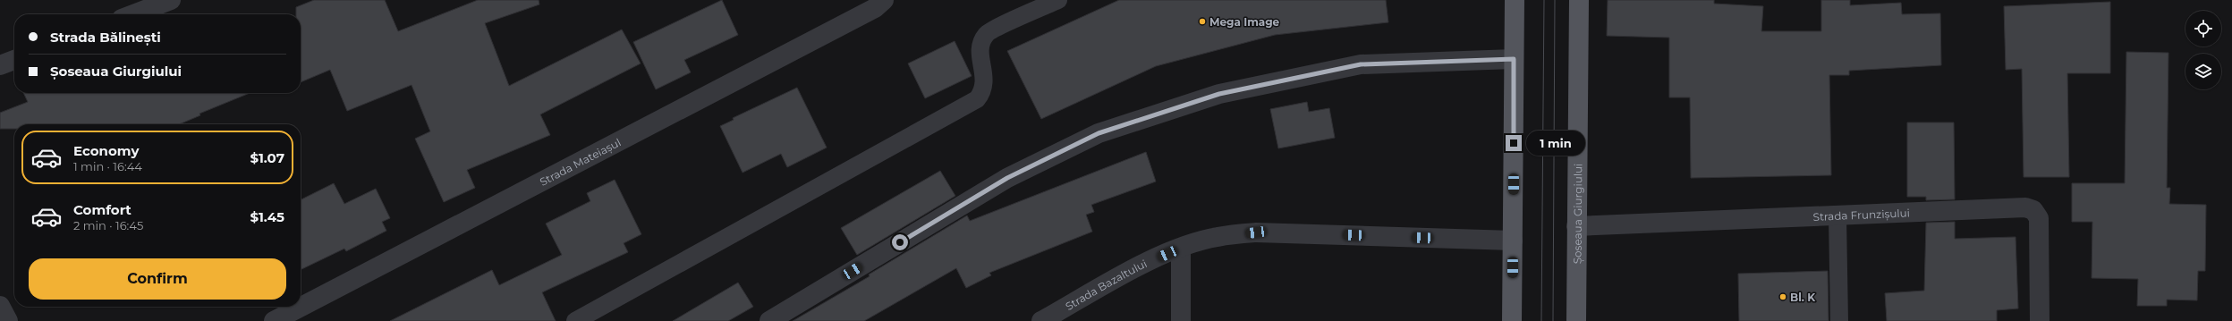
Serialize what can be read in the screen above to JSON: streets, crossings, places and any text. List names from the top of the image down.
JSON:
{
  "streets": {
    "main road": ["Șoseaua Giurgiului"],
    "street": ["Strada Mateiașul", "Strada Frunzișului", "Strada Bazaltului"]
  },
  "crossings": [
    ["Șoseaua Giurgiului", "Strada Frunzișului"]
  ],
  "places": ["Mega Image", "Bl. K"],
  "page": {
    "banner": ["Strada Bălinești", "Șoseaua Giurgiului"],
    "bubble": "1 min",
    "list": [
      {
        "name": "Economy",
        "note": "1 min · 16:44",
        "value": "$1.07"
      },
      {
        "name": "Comfort",
        "note": "2 min · 16:45",
        "value": "$1.45"
      }
    ],
    "buttons": "Confirm"
  }
}
